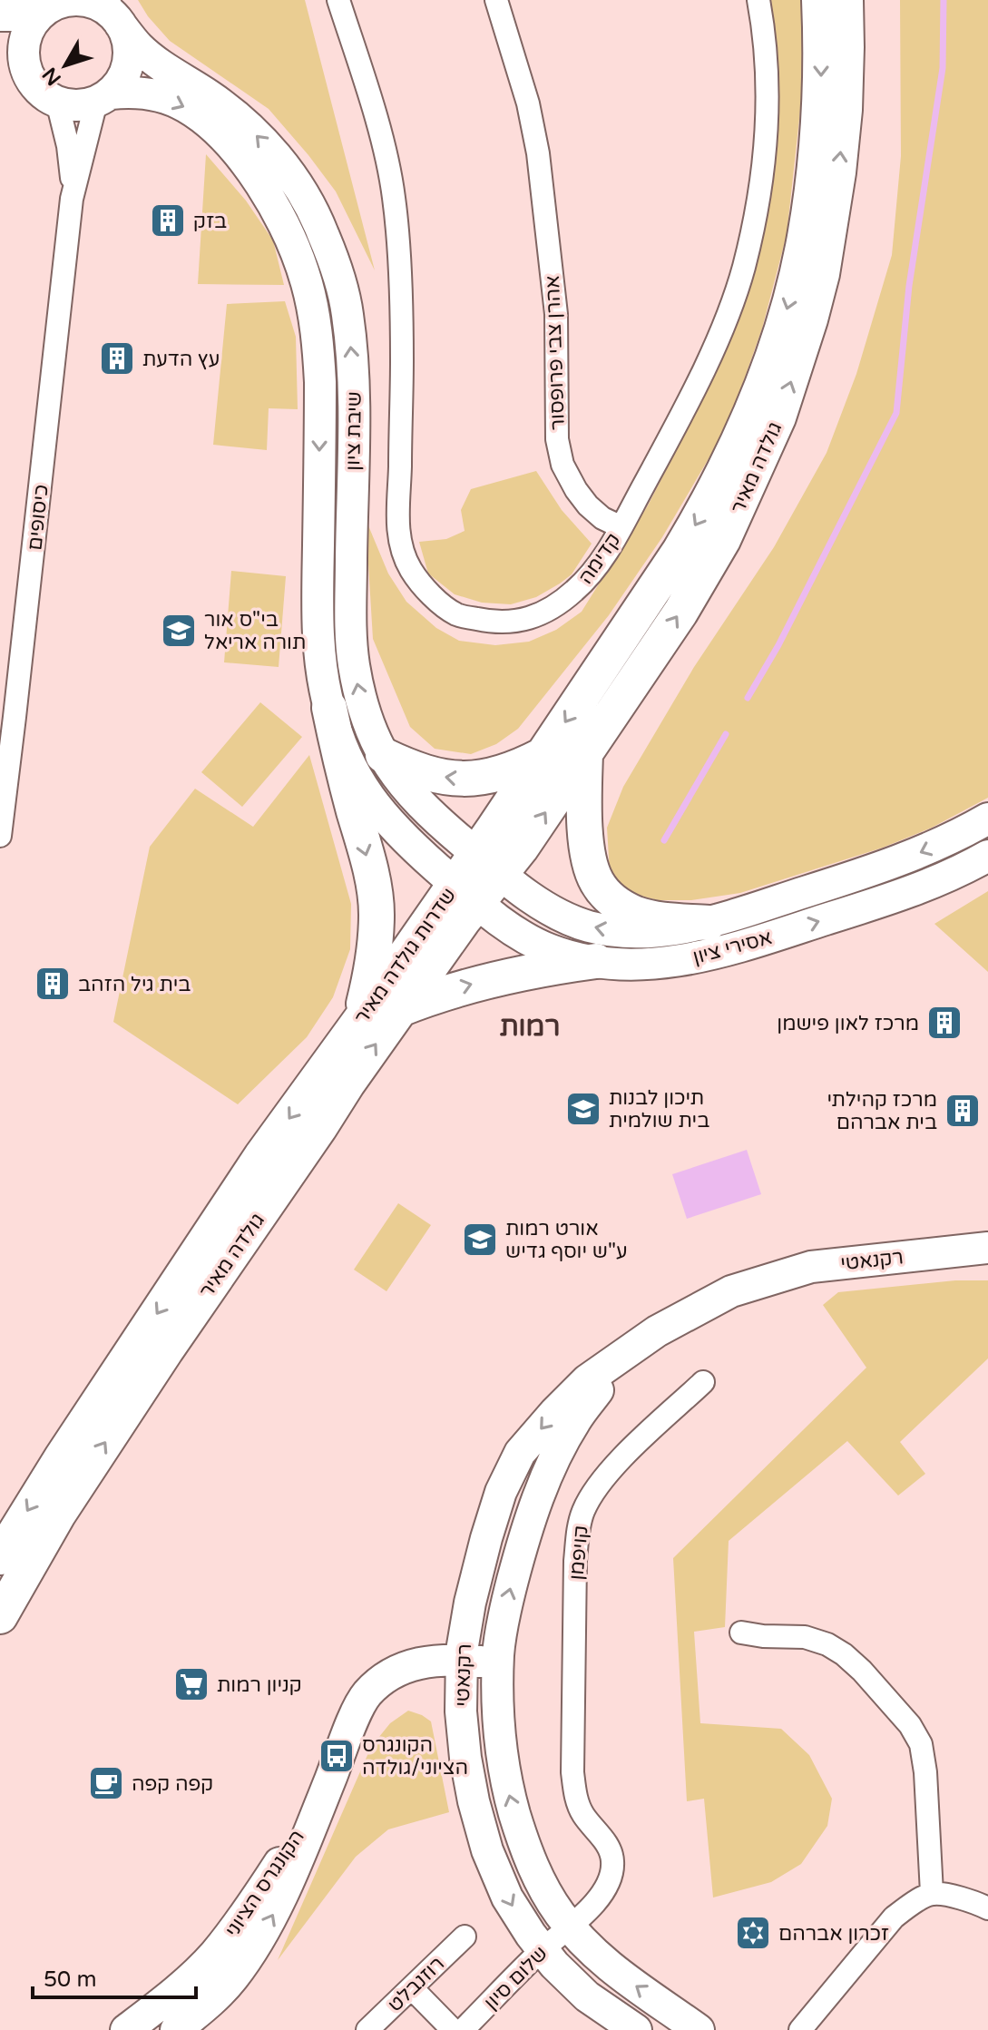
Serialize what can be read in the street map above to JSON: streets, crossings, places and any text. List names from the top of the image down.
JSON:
{
  "streets": {
    "main road": ["גולדה מאיר", "שדרות גולדה מאיר"],
    "street": [
      "אהרן צבי פרופסור",
      "שיבת ציון",
      "כיסופים",
      "קדימה",
      "אסירי ציון",
      "רקנאטי",
      "קויפמן",
      "הקונגרס הציוני",
      "שלום סיון",
      "רוזנבלט"
    ]
  },
  "crossings": [
    ["אהרן צבי פרופסור", "קדימה"],
    ["שיבת ציון", "גולדה מאיר"],
    ["שיבת ציון", "כיסופים"],
    ["שיבת ציון", "אסירי ציון"],
    ["שיבת ציון", "שדרות גולדה מאיר"],
    ["גולדה מאיר", "אסירי ציון"],
    ["גולדה מאיר", "שדרות גולדה מאיר"],
    ["אסירי ציון", "שדרות גולדה מאיר"],
    ["רקנאטי", "קויפמן"],
    ["רקנאטי", "הקונגרס הציוני"],
    ["רקנאטי", "שלום סיון"],
    ["קויפמן", "שלום סיון"]
  ],
  "districts": ["רמות"],
  "places": {
    "building": [
      "בזק",
      "עץ הדעת",
      "בית גיל הזהב",
      "מרכז לאון פישמן",
      "מרכז קהילתי בית אברהם"
    ],
    "school or university": ["בי\"ס אור תורה אריאל", "תיכון לבנות בית שולמית", "אורט רמות ע\"ש יוסף גדיש"],
    "supermarket": ["קניון רמות"],
    "bus stop": ["הקונגרס הציוני/גולדה"],
    "cafe": ["קפה קפה"],
    "synagogue": ["זכרון אברהם"]
  },
  "scale_bar": "50 m",
  "north": "bottom left"
}
